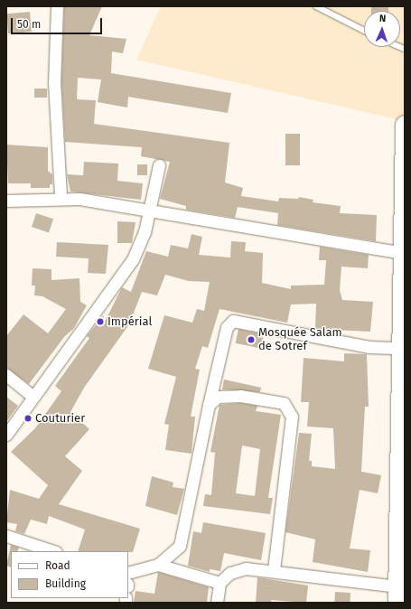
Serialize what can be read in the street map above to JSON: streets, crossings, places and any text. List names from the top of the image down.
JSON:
{
  "places": ["Impérial", "Mosquée Salam de Sotref", "Couturier"],
  "legend": ["Road", "Building"],
  "scale_bar": "50 m",
  "north": "top"
}
